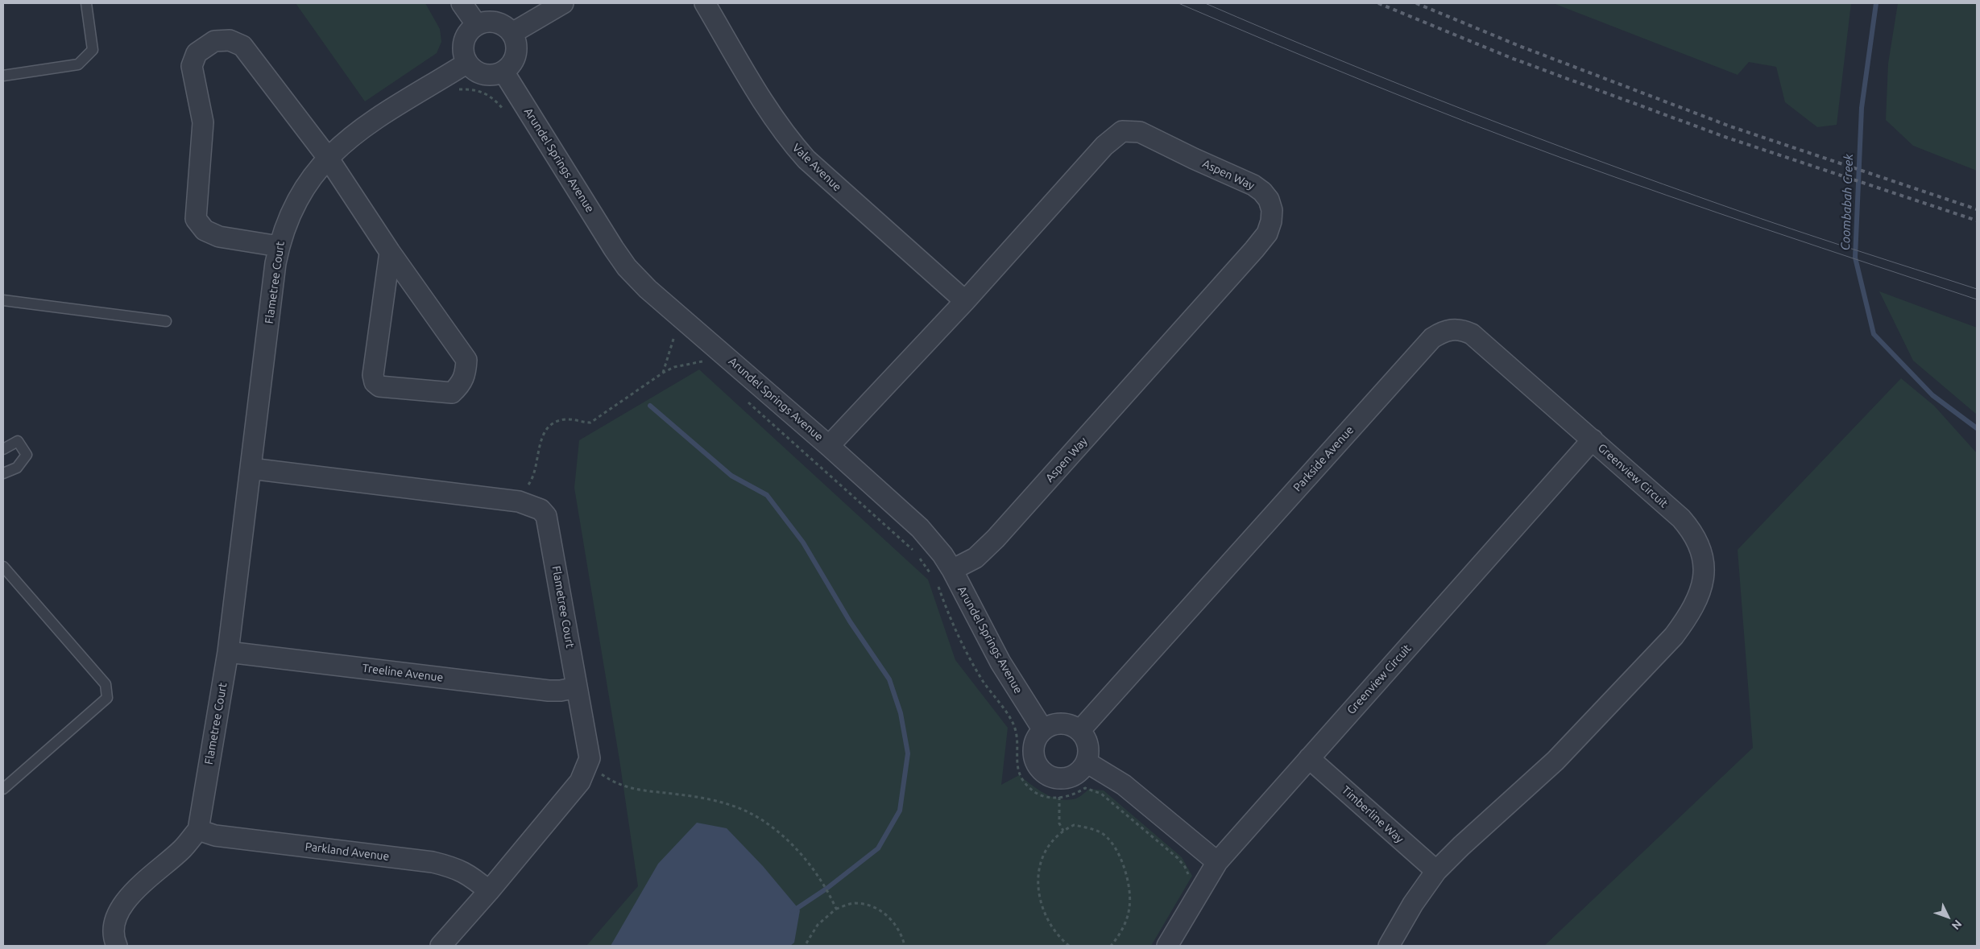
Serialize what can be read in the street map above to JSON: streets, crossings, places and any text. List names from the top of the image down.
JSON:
{
  "streets": {
    "street": [
      "Arundel Springs Avenue",
      "Vale Avenue",
      "Aspen Way",
      "Flametree Court",
      "Parkside Avenue",
      "Greenview Circuit",
      "Treeline Avenue",
      "Timberline Way",
      "Parkland Avenue"
    ]
  },
  "crossings": [
    ["Arundel Springs Avenue", "Aspen Way"],
    ["Arundel Springs Avenue", "Flametree Court"],
    ["Arundel Springs Avenue", "Parkside Avenue"],
    ["Vale Avenue", "Aspen Way"],
    ["Flametree Court", "Treeline Avenue"],
    ["Flametree Court", "Parkland Avenue"],
    ["Parkside Avenue", "Greenview Circuit"],
    ["Greenview Circuit", "Timberline Way"]
  ],
  "water": ["Coombabah Creek"],
  "north": "bottom right"
}
